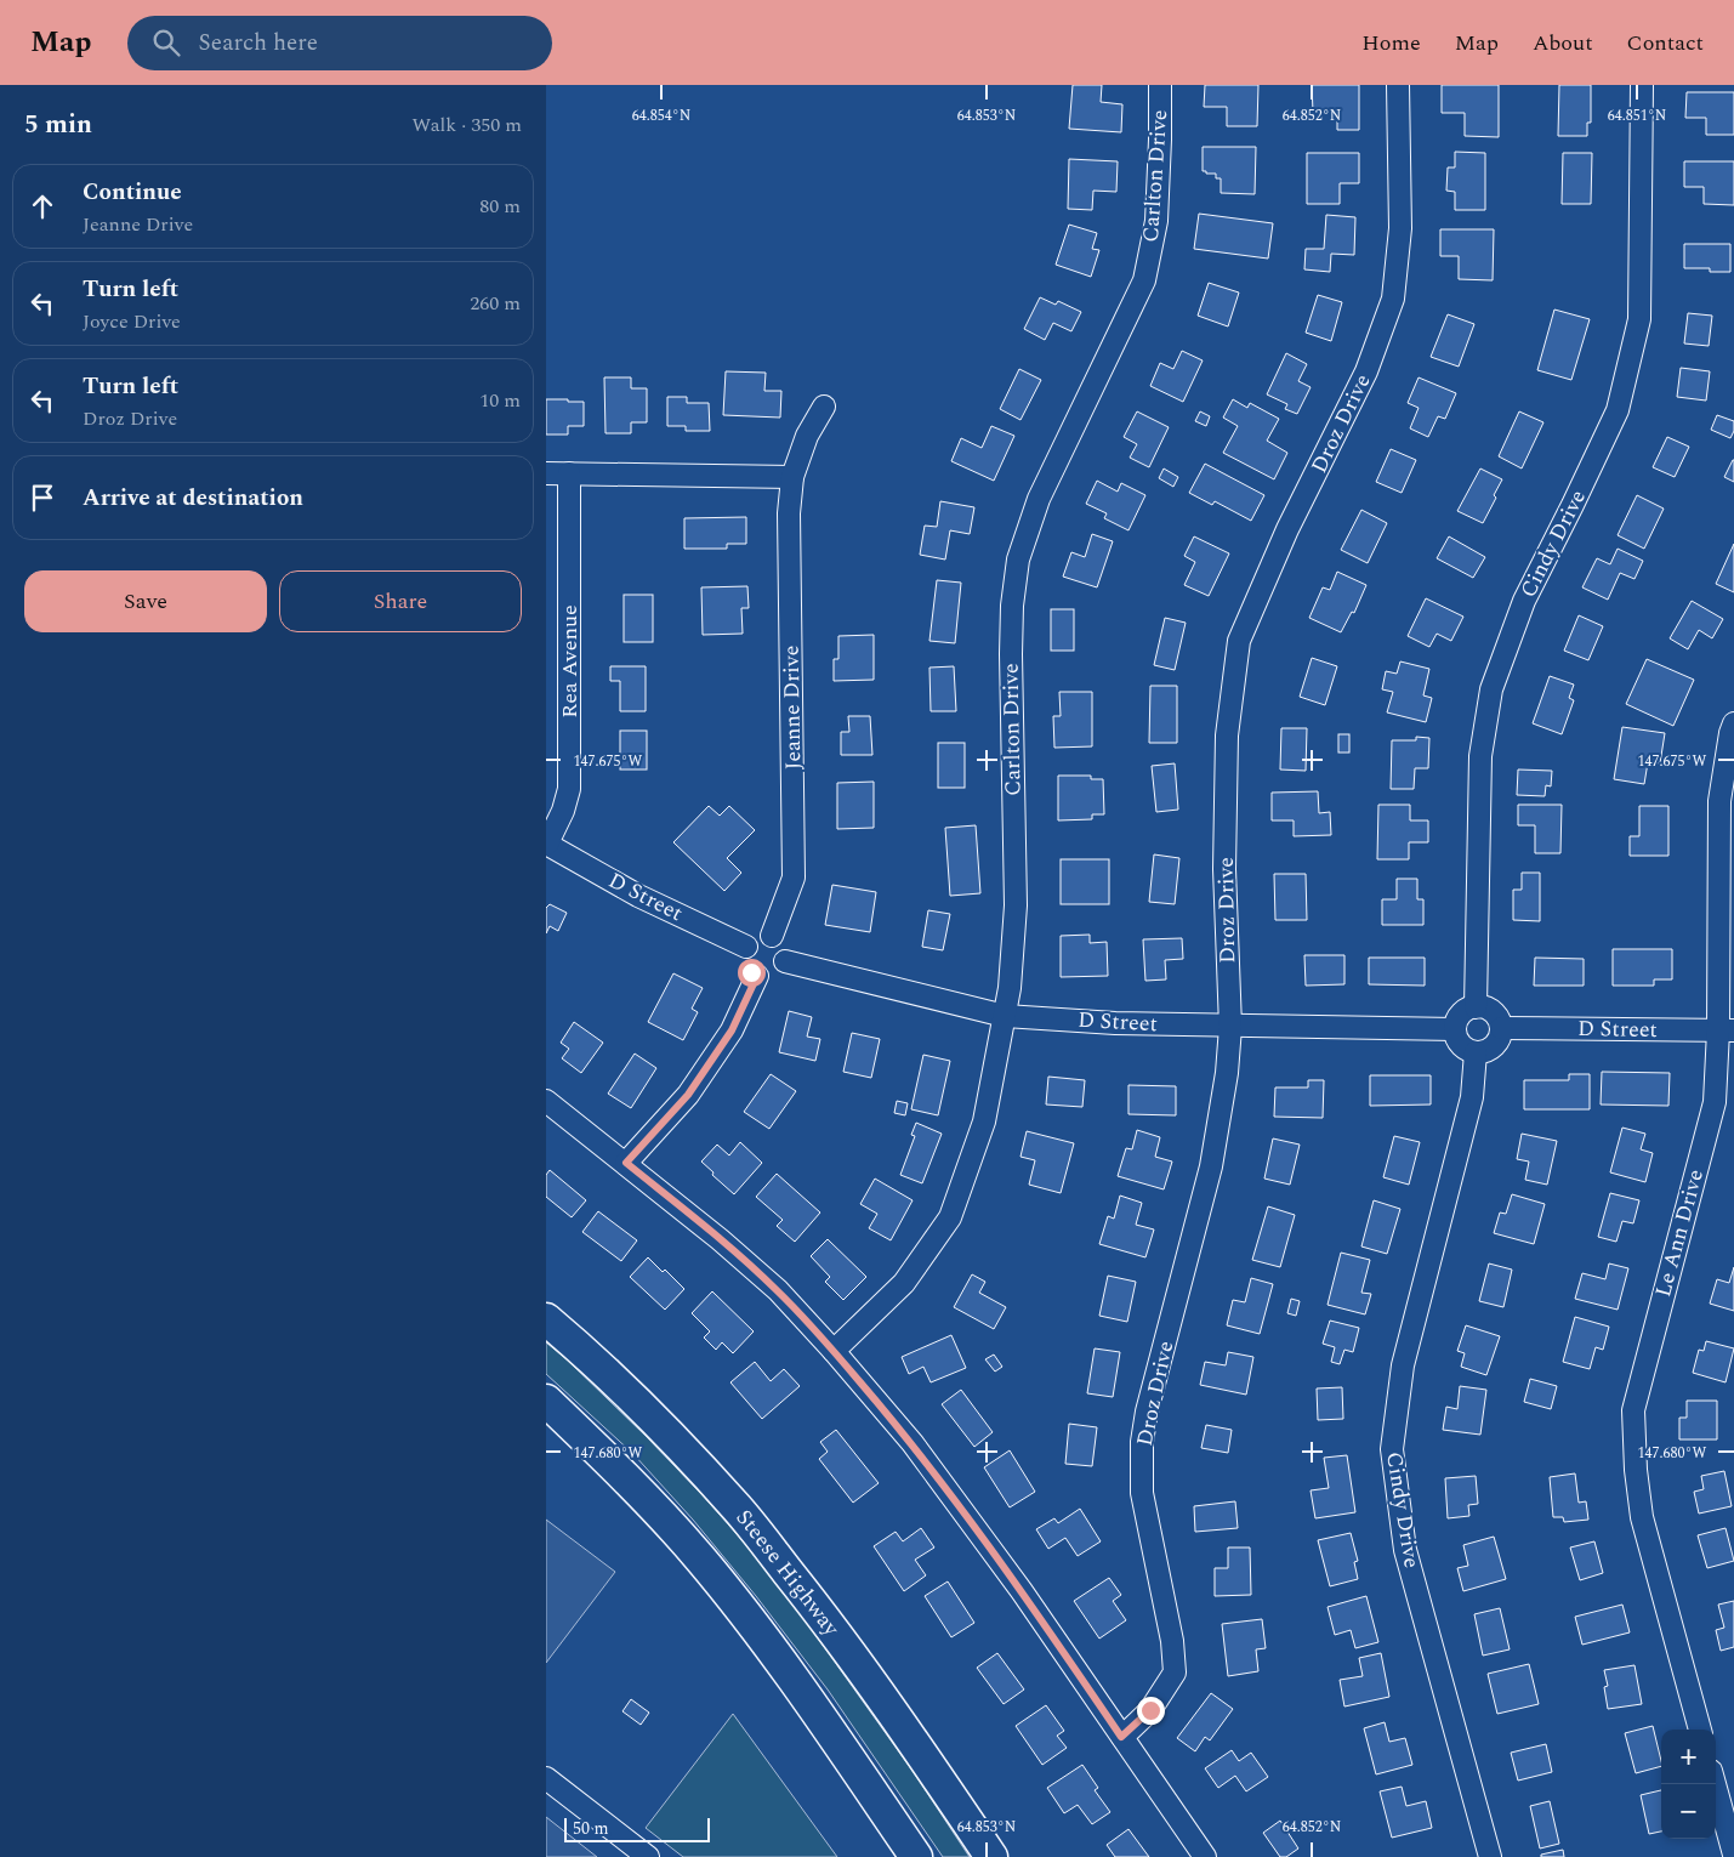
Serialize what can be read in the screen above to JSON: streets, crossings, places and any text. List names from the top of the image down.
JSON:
{
  "streets": {
    "highway": ["Steese Highway"],
    "street": [
      "Carlton Drive",
      "Droz Drive",
      "Cindy Drive",
      "Rea Avenue",
      "Jeanne Drive",
      "D Street",
      "Le Ann Drive"
    ]
  },
  "crossings": [
    ["Carlton Drive", "D Street"],
    ["Droz Drive", "D Street"],
    ["Cindy Drive", "D Street"],
    ["Rea Avenue", "D Street"],
    ["Jeanne Drive", "D Street"],
    ["D Street", "Le Ann Drive"]
  ],
  "scale_bar": "50 m",
  "page": {
    "header": "Map",
    "search": "Search here",
    "nav": [
      "Home",
      "Map",
      "About",
      "Contact"
    ],
    "heading": ["5 min", "Walk · 350 m"],
    "list": [
      ["Continue", "Jeanne Drive", "80 m"],
      ["Turn left", "Joyce Drive", "260 m"],
      ["Turn left", "Droz Drive", "10 m"],
      "Arrive at destination"
    ],
    "buttons": ["Save", "Share"],
    "map_buttons": ["+", "−"],
    "scale": "50 m"
  },
  "coordinates": [
    "64.854°N",
    "64.853°N",
    "64.852°N",
    "64.851°N",
    "147.675°W",
    "147.680°W"
  ]
}
